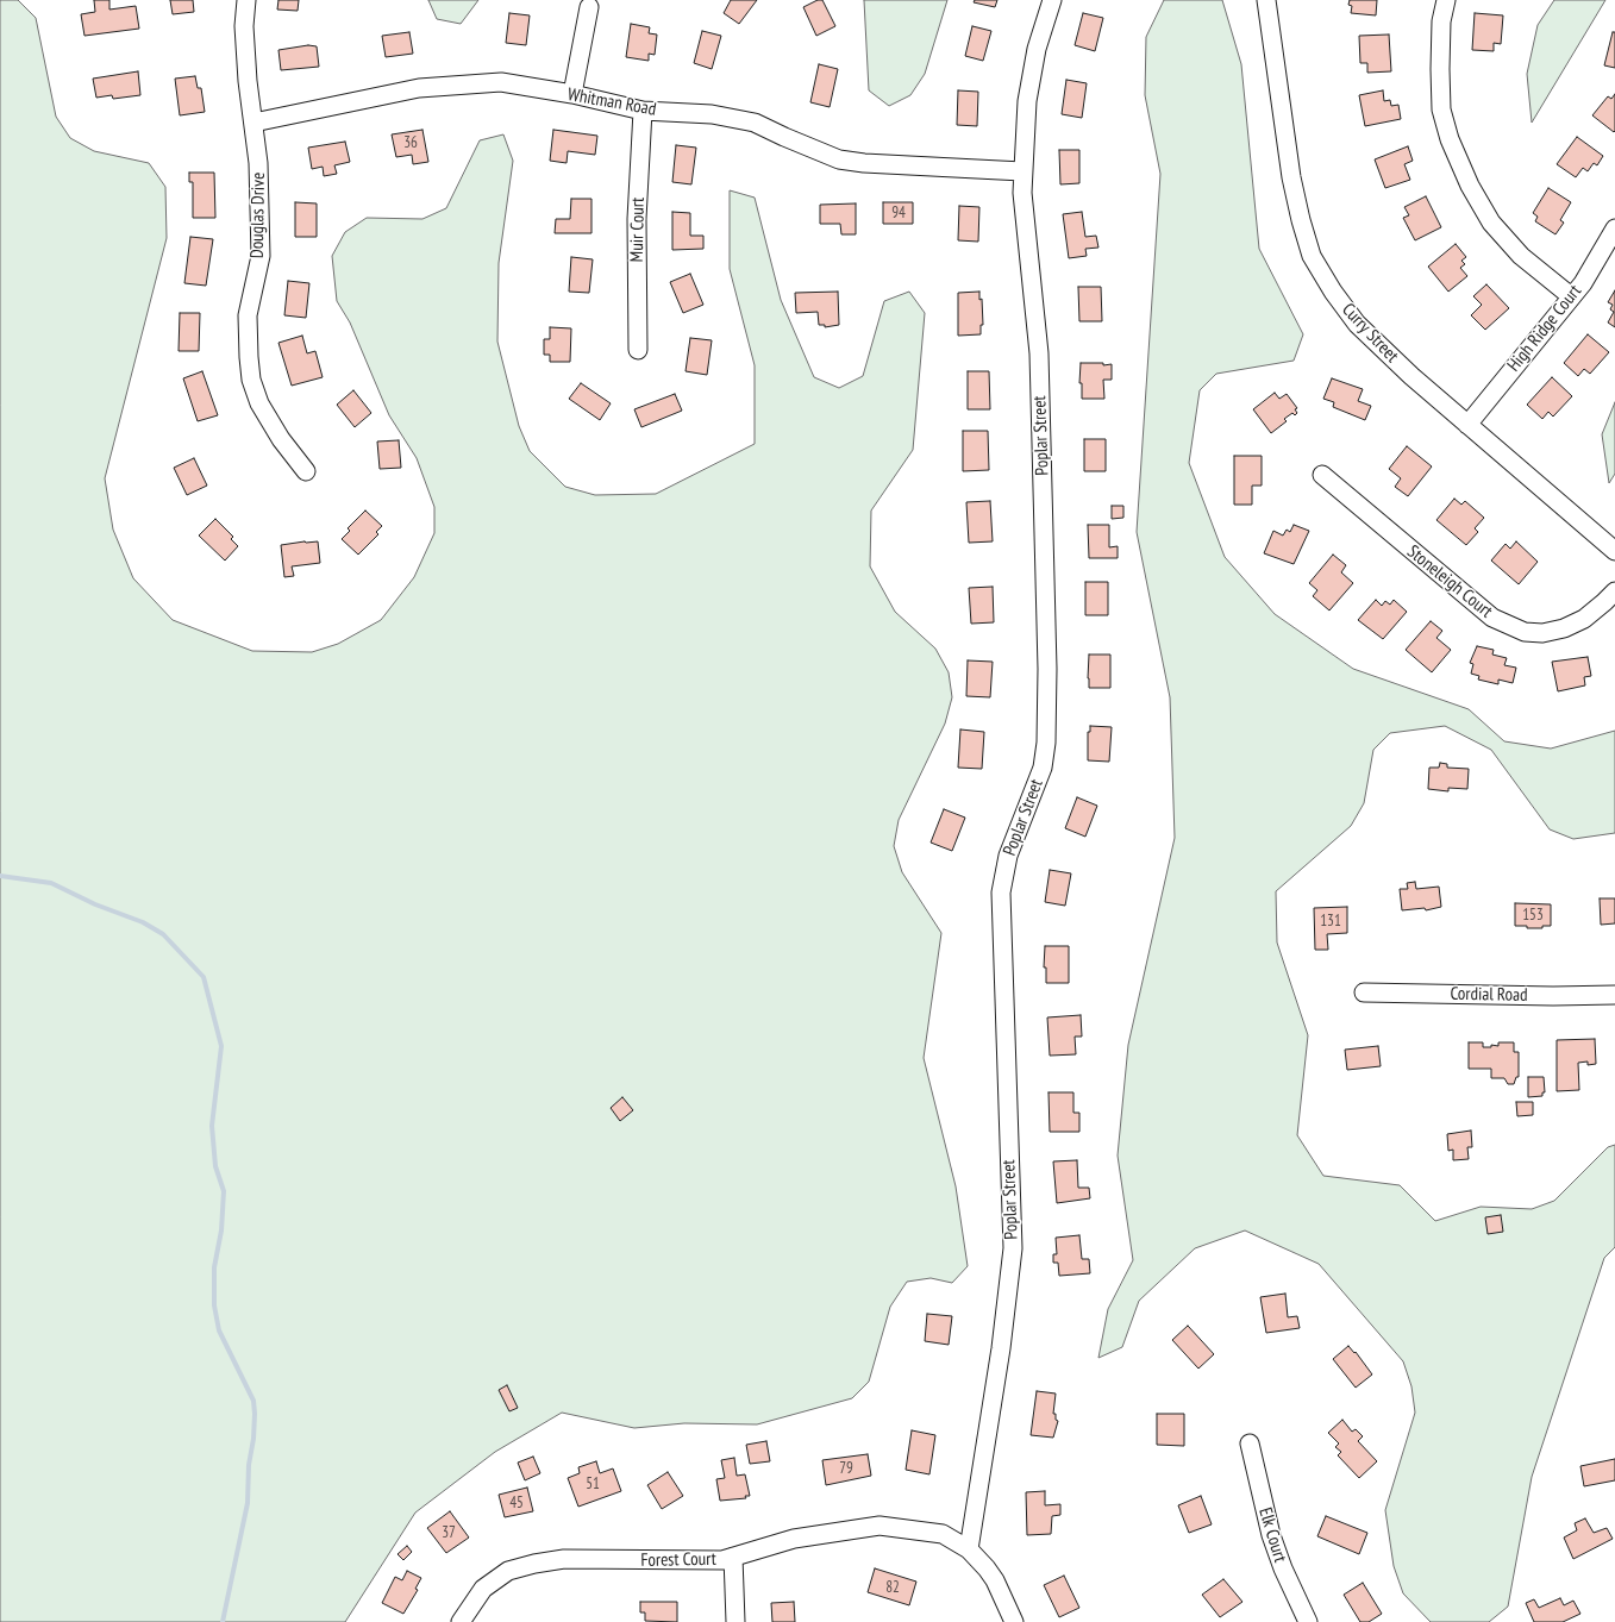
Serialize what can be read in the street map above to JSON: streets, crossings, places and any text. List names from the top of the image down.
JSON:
{
  "streets": {
    "street": [
      "Whitman Road",
      "Douglas Drive",
      "Muir Court",
      "High Ridge Court",
      "Curry Street",
      "Poplar Street",
      "Stoneleigh Court",
      "Cordial Road",
      "Elk Court",
      "Forest Court"
    ]
  },
  "crossings": [
    ["Whitman Road", "Douglas Drive"],
    ["Whitman Road", "Muir Court"],
    ["Whitman Road", "Poplar Street"],
    ["High Ridge Court", "Curry Street"],
    ["Poplar Street", "Forest Court"]
  ],
  "house_numbers": [
    "36",
    "94",
    "153",
    "131",
    "79",
    "51",
    "45",
    "37",
    "82"
  ]
}
